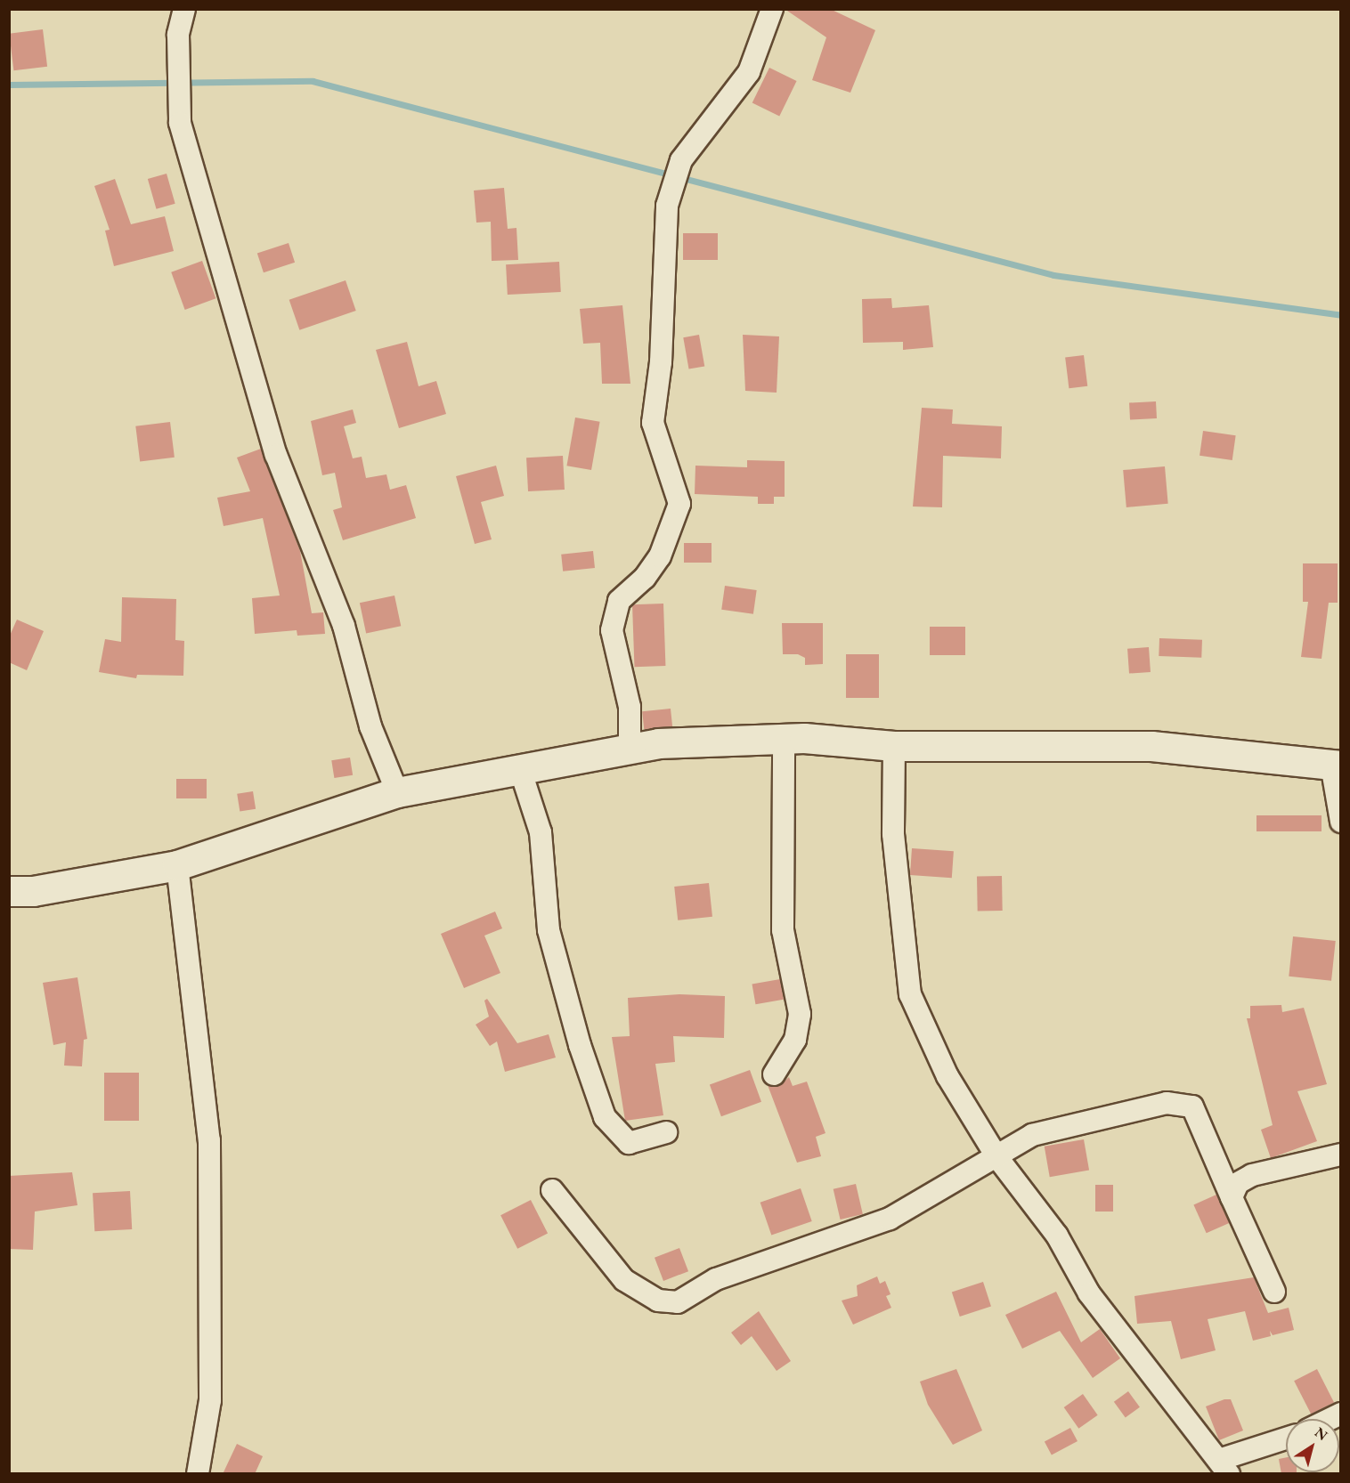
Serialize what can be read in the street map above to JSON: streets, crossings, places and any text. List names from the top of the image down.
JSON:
{
  "north": "top right"
}
